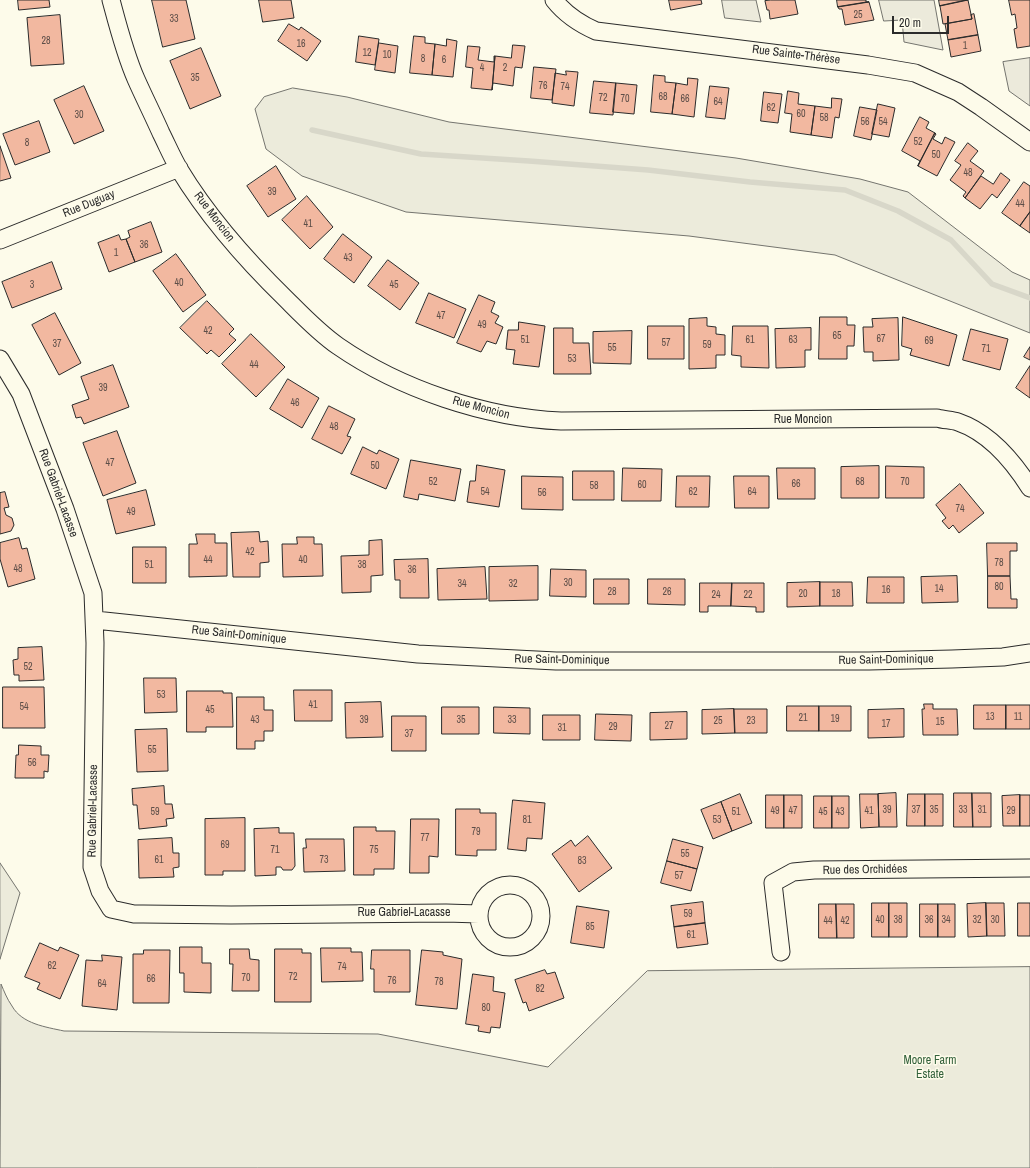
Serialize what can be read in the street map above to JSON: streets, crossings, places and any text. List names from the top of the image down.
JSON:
{
  "streets": {
    "street": [
      "Rue Sainte-Thérèse",
      "Rue Duguay",
      "Rue Moncion",
      "Rue Gabriel-Lacasse",
      "Rue Saint-Dominique",
      "Rue des Orchidées"
    ]
  },
  "crossings": [
    ["Rue Duguay", "Rue Moncion"],
    ["Rue Gabriel-Lacasse", "Rue Saint-Dominique"]
  ],
  "parks": ["Moore Farm Estate"],
  "house_numbers": [
    "25",
    "33",
    "28",
    "16",
    "1",
    "12",
    "10",
    "8",
    "6",
    "4",
    "2",
    "35",
    "76",
    "74",
    "68",
    "72",
    "70",
    "66",
    "64",
    "62",
    "60",
    "30",
    "58",
    "56",
    "54",
    "52",
    "8",
    "50",
    "48",
    "39",
    "44",
    "41",
    "36",
    "1",
    "43",
    "40",
    "3",
    "45",
    "47",
    "49",
    "42",
    "65",
    "67",
    "51",
    "61",
    "63",
    "69",
    "57",
    "37",
    "59",
    "55",
    "71",
    "53",
    "44",
    "39",
    "46",
    "48",
    "47",
    "50",
    "52",
    "68",
    "70",
    "66",
    "60",
    "58",
    "54",
    "62",
    "64",
    "56",
    "74",
    "49",
    "42",
    "44",
    "40",
    "78",
    "51",
    "38",
    "48",
    "36",
    "30",
    "34",
    "32",
    "80",
    "14",
    "16",
    "28",
    "26",
    "20",
    "18",
    "24",
    "22",
    "52",
    "53",
    "41",
    "54",
    "45",
    "13",
    "11",
    "21",
    "19",
    "43",
    "39",
    "35",
    "33",
    "25",
    "23",
    "15",
    "17",
    "27",
    "29",
    "31",
    "37",
    "55",
    "56",
    "39",
    "37",
    "35",
    "33",
    "31",
    "49",
    "47",
    "41",
    "29",
    "59",
    "51",
    "45",
    "43",
    "81",
    "53",
    "79",
    "77",
    "69",
    "71",
    "75",
    "55",
    "61",
    "73",
    "83",
    "57",
    "59",
    "40",
    "38",
    "36",
    "34",
    "32",
    "30",
    "44",
    "42",
    "85",
    "61",
    "62",
    "74",
    "72",
    "70",
    "66",
    "76",
    "78",
    "64",
    "82",
    "80"
  ],
  "scale_bar": "20 m"
}
